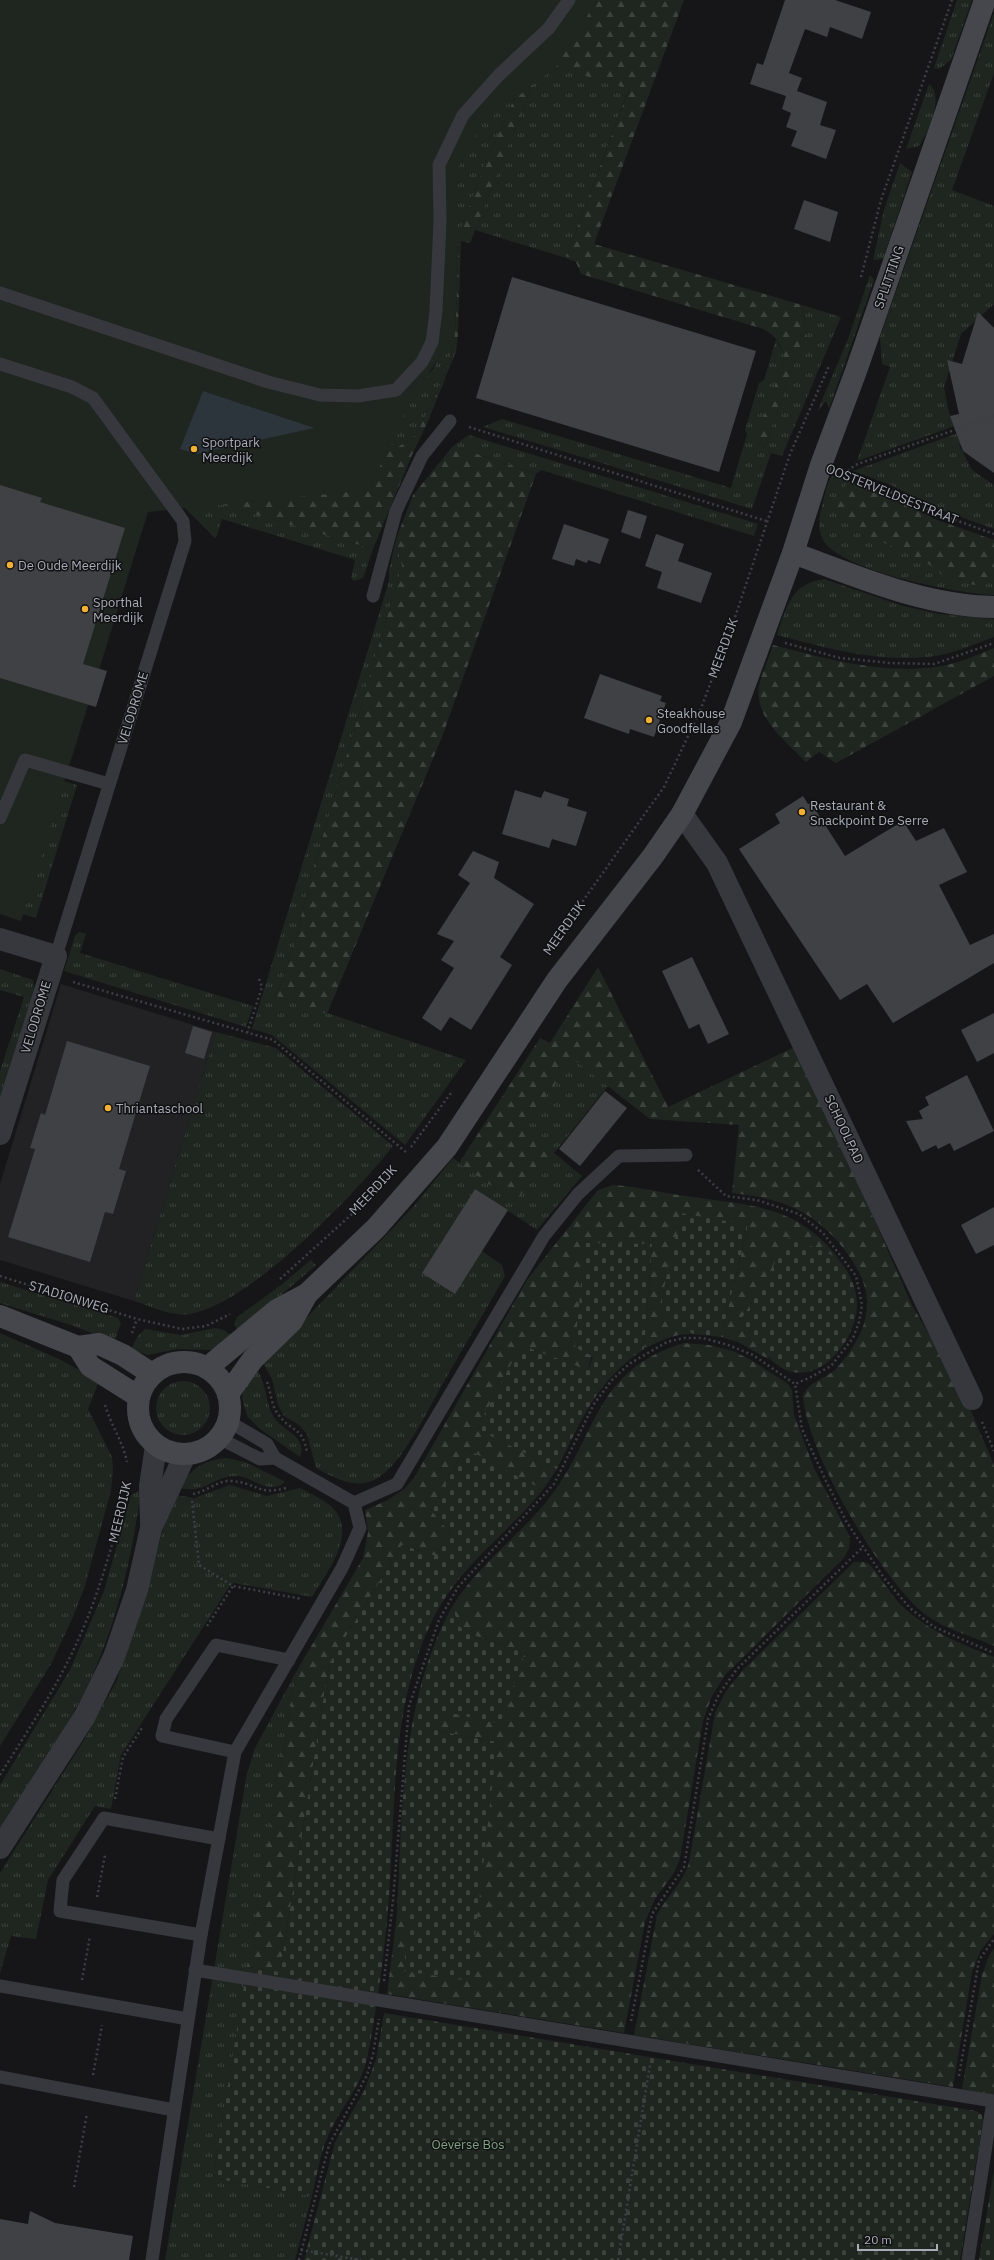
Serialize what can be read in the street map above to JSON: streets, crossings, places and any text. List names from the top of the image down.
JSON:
{
  "streets": {
    "street": [
      "SPLITTING",
      "MEERDIJK",
      "VELODROME",
      "SCHOOLPAD"
    ],
    "path": ["OOSTERVELDSESTRAAT", "STADIONWEG"]
  },
  "crossings": [
    ["SPLITTING", "OOSTERVELDSESTRAAT"],
    ["SPLITTING", "MEERDIJK"],
    ["MEERDIJK", "SCHOOLPAD"]
  ],
  "parks": ["Oeverse Bos"],
  "places": [
    "Sportpark Meerdijk",
    "De Oude Meerdijk",
    "Sporthal Meerdijk",
    "Steakhouse Goodfellas",
    "Restaurant & Snackpoint De Serre",
    "Thriantaschool"
  ],
  "scale_bar": "20 m"
}
